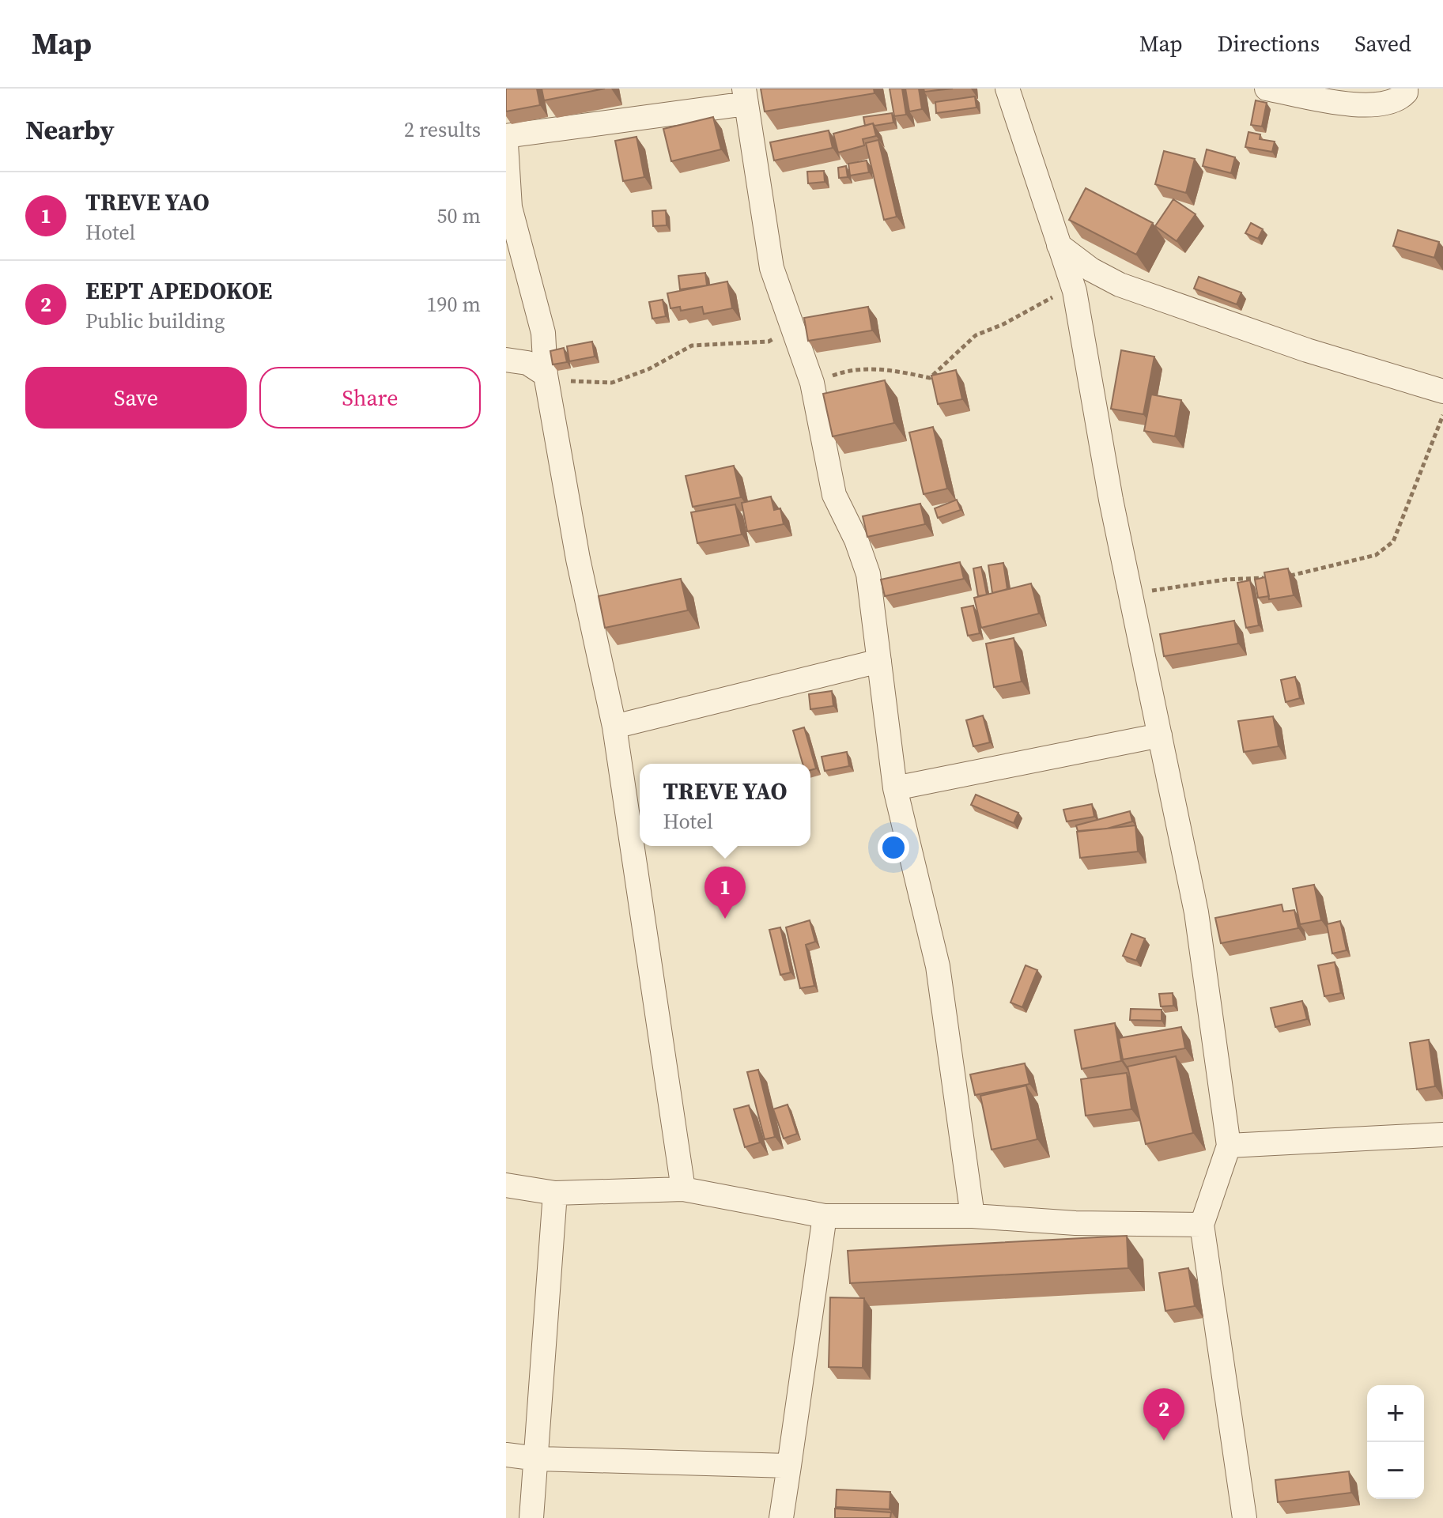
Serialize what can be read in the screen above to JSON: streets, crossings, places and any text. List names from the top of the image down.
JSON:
{
  "page": {
    "header": "Map",
    "nav": ["Map", "Directions", "Saved"],
    "heading": ["Nearby", "2 results"],
    "list": [
      {
        "mark": "1",
        "name": "TREVE YAO",
        "note": "Hotel",
        "value": "50 m"
      },
      {
        "mark": "2",
        "name": "EEPT APEDOKOE",
        "note": "Public building",
        "value": "190 m"
      }
    ],
    "buttons": ["Save", "Share"],
    "popup": ["TREVE YAO", "Hotel"],
    "pins": ["1", "2"],
    "map_buttons": ["+", "−"]
  }
}
